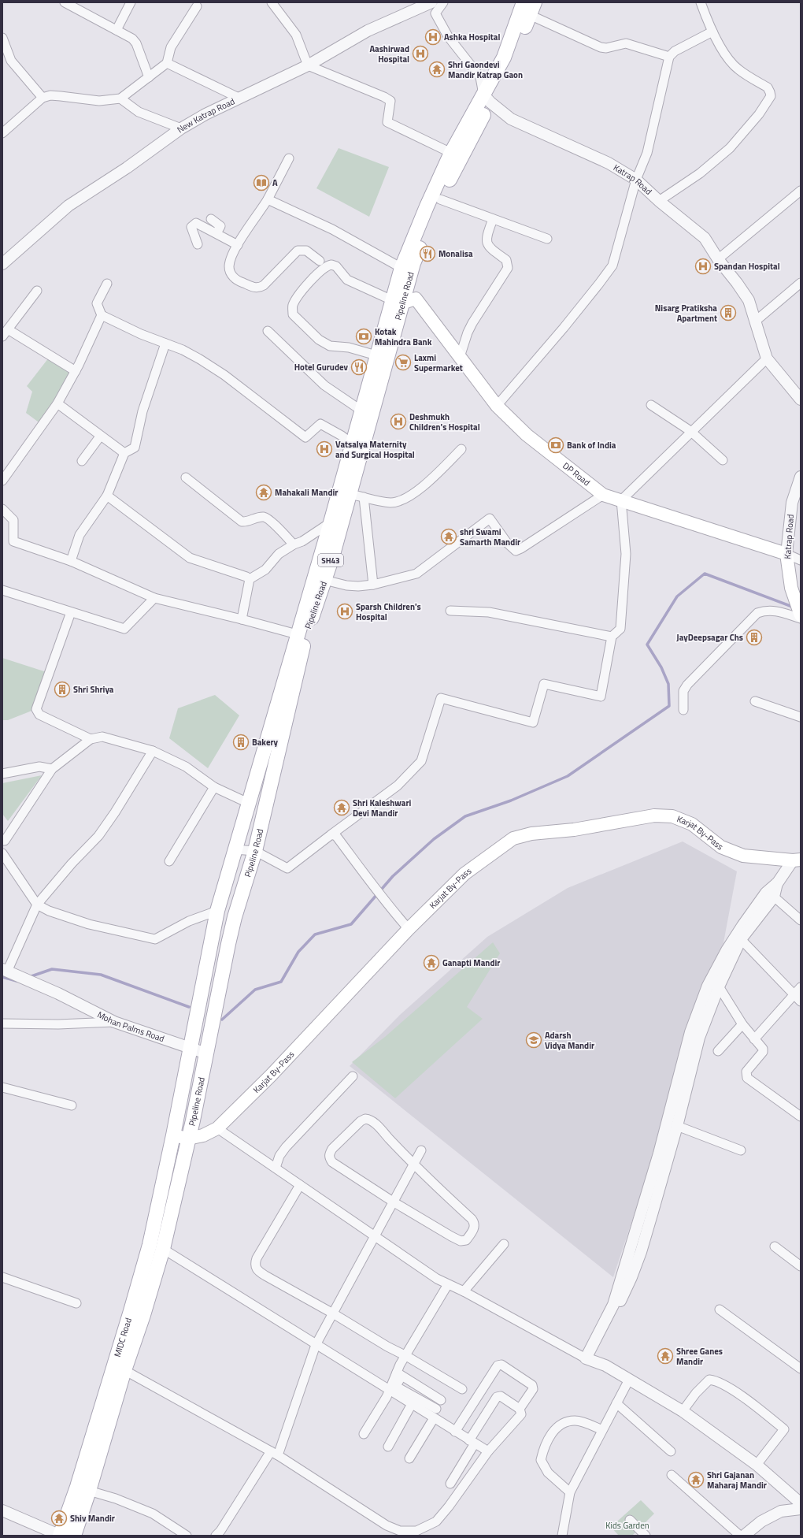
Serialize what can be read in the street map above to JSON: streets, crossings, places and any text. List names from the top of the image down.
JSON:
{
  "streets": {
    "main road": [
      "Katrap Road",
      "Pipeline Road",
      "DP Road",
      "SH43",
      "Karjat By-Pass",
      "MIDC Road"
    ],
    "street": ["New Katrap Road", "Mohan Palms Road"]
  },
  "crossings": [
    ["Katrap Road", "Pipeline Road"],
    ["Katrap Road", "DP Road"],
    ["Pipeline Road", "DP Road"],
    ["Pipeline Road", "Karjat By-Pass"],
    ["Pipeline Road", "Mohan Palms Road"],
    ["Pipeline Road", "MIDC Road"],
    ["Karjat By-Pass", "MIDC Road"]
  ],
  "parks": ["Kids Garden"],
  "places": {
    "hospital": [
      "Ashka Hospital",
      "Aashirwad Hospital",
      "Spandan Hospital",
      "Deshmukh Children's Hospital",
      "Vatsalya Maternity and Surgical Hospital",
      "Sparsh Children's Hospital"
    ],
    "temple": [
      "Shri Gaondevi Mandir Katrap Gaon",
      "Mahakali Mandir",
      "shri Swami Samarth Mandir",
      "Shri Kaleshwari Devi Mandir",
      "Ganapti Mandir",
      "Shree Ganes Mandir",
      "Shri Gajanan Maharaj Mandir",
      "Shiv Mandir"
    ],
    "library": ["A"],
    "restaurant": ["Monalisa", "Hotel Gurudev"],
    "building": [
      "Nisarg Pratiksha Apartment",
      "JayDeepsagar Chs",
      "Shri Shriya",
      "Bakery"
    ],
    "bank": ["Kotak Mahindra Bank", "Bank of India"],
    "supermarket": ["Laxmi Supermarket"],
    "school or university": ["Adarsh Vidya Mandir"]
  }
}
